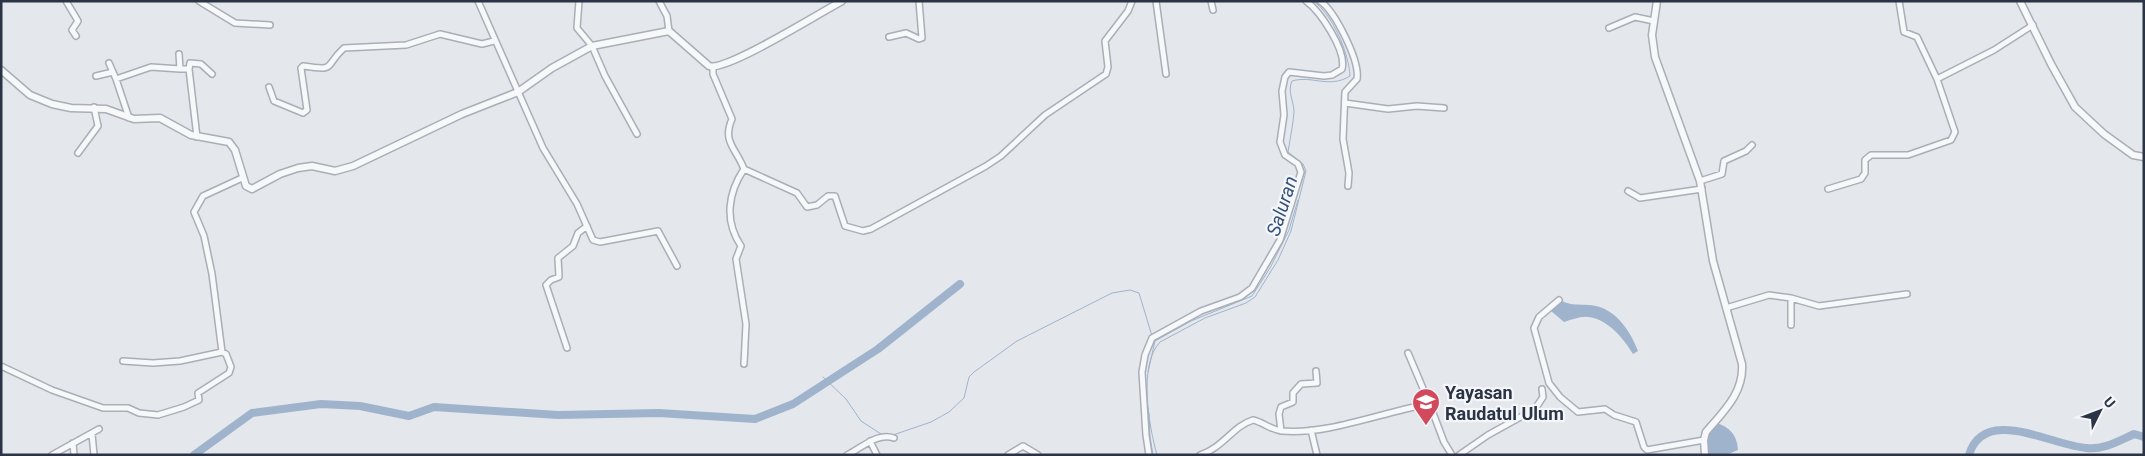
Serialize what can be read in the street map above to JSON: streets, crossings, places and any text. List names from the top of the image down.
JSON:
{
  "water": ["Saluran"],
  "places": {
    "school or university": ["Yayasan Raudatul Ulum"]
  },
  "north": "top right"
}
